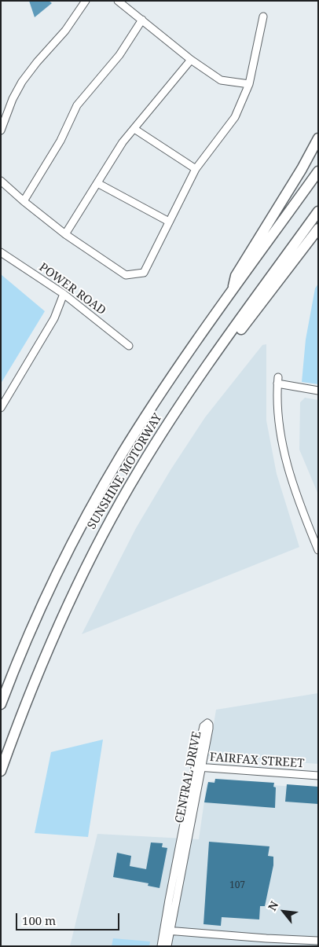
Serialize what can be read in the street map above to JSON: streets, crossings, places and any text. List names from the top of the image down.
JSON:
{
  "streets": {
    "highway": ["SUNSHINE MOTORWAY"],
    "street": ["POWER ROAD", "FAIRFAX STREET", "CENTRAL DRIVE"]
  },
  "crossings": [
    ["FAIRFAX STREET", "CENTRAL DRIVE"]
  ],
  "house_numbers": ["107"],
  "scale_bar": "100 m",
  "north": "top left"
}
